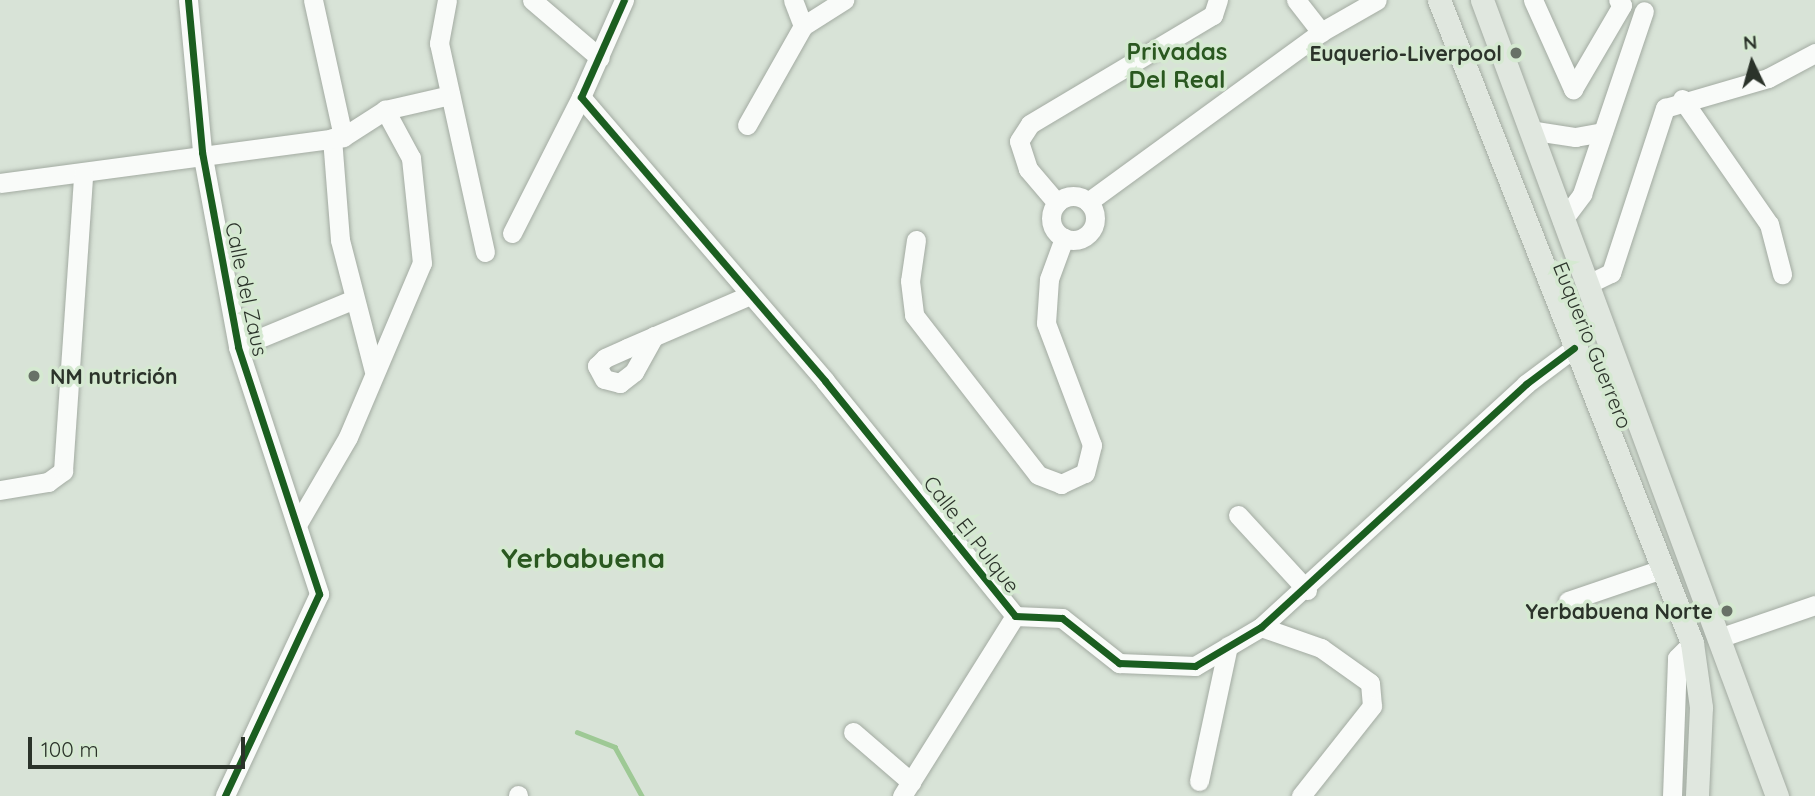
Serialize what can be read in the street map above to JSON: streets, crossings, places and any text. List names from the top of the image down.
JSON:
{
  "streets": {
    "main road": ["Euquerio Guerrero"],
    "street": ["Calle del Zaus", "Calle El Pulque"]
  },
  "crossings": [
    ["Euquerio Guerrero", "Calle El Pulque"]
  ],
  "districts": ["Privadas Del Real", "Yerbabuena"],
  "places": ["Euquerio-Liverpool", "NM nutrición", "Yerbabuena Norte"],
  "scale_bar": "100 m",
  "north": "top"
}
